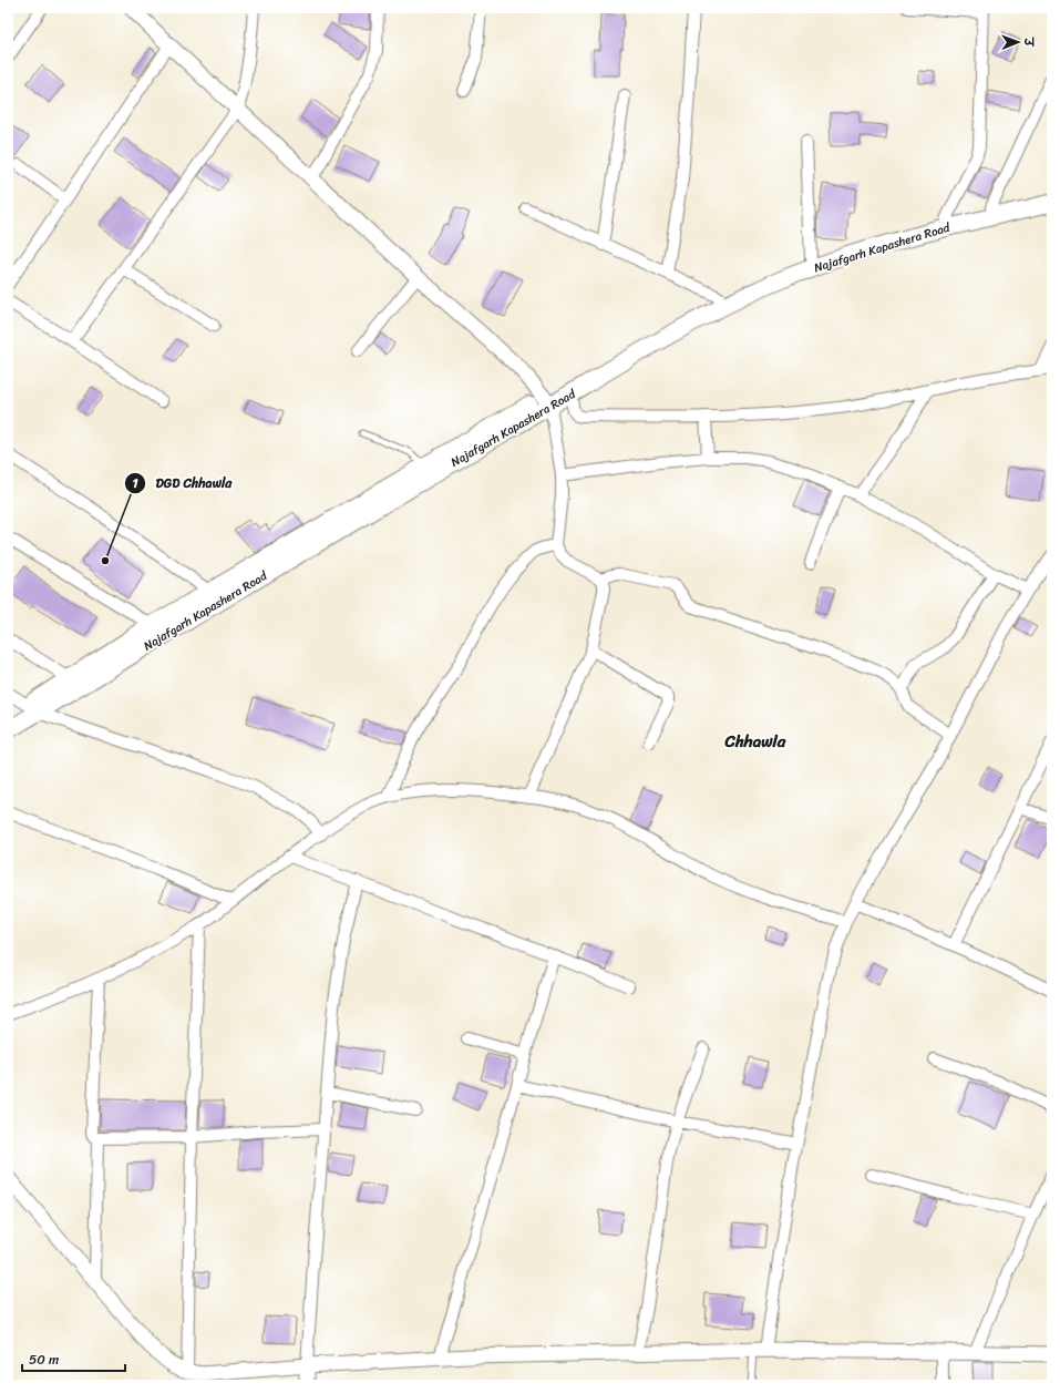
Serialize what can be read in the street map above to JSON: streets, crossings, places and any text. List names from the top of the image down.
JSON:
{
  "streets": {
    "main road": ["Najafgarh Kapashera Road"]
  },
  "districts": ["Chhawla"],
  "places": ["DGD Chhawla"],
  "scale_bar": "50 m",
  "north": "right"
}
